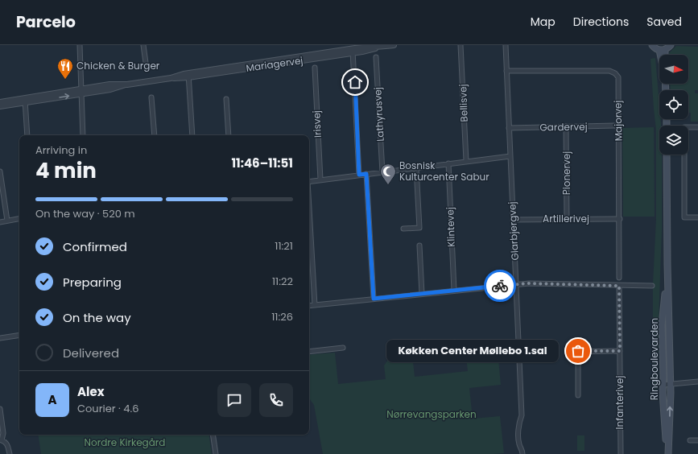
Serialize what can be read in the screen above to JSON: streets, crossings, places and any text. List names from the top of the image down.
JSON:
{
  "streets": {
    "main road": ["Ringboulevarden"],
    "street": [
      "Mariagervej",
      "Bellisvej",
      "Lathyrusvej",
      "Majorvej",
      "Irisvej",
      "Gardervej",
      "Pionervej",
      "Artillerivej",
      "Klintevej",
      "Glarbjergvej",
      "Infanterivej"
    ]
  },
  "crossings": [
    ["Majorvej", "Gardervej"],
    ["Majorvej", "Artillerivej"],
    ["Majorvej", "Glarbjergvej"],
    ["Gardervej", "Pionervej"],
    ["Gardervej", "Glarbjergvej"],
    ["Pionervej", "Artillerivej"],
    ["Artillerivej", "Glarbjergvej"]
  ],
  "parks": ["Nørrevangsparken", "Nordre Kirkegård"],
  "places": {
    "restaurant": ["Chicken & Burger"],
    "mosque": ["Bosnisk Kulturcenter Sabur"],
    "other": ["Køkken Center Møllebo 1.sal"]
  },
  "north": "right",
  "page": {
    "header": "Parcelo",
    "nav": ["Map", "Directions", "Saved"],
    "heading": ["4 min", "Arriving in", "11:46–11:51"],
    "panel": ["Alex", "Courier · 4.6"],
    "bar": "On the way · 520 m",
    "list": [
      ["Confirmed", "11:21"],
      ["Preparing", "11:22"],
      ["On the way", "11:26"],
      "Delivered"
    ],
    "bubble": "Køkken Center Møllebo 1.sal",
    "round": "A"
  }
}
